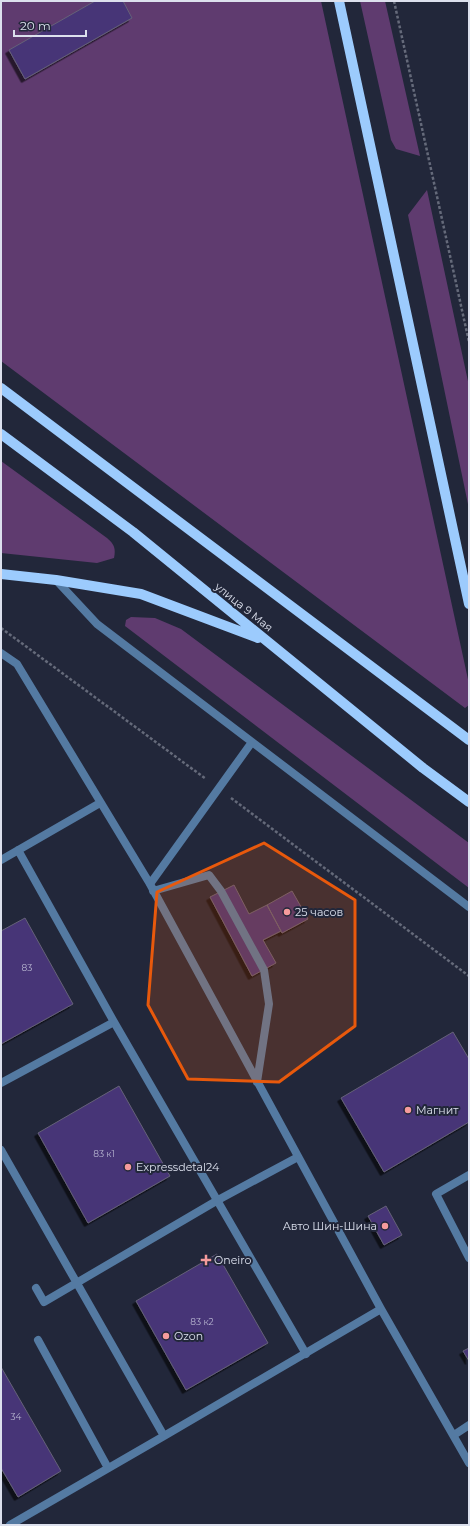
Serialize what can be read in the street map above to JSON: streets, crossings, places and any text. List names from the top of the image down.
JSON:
{
  "streets": {
    "main road": ["улица 9 Мая"]
  },
  "places": {
    "other": [
      "25 часов",
      "Магнит",
      "Expressdetal24",
      "Авто Шин-Шина",
      "Ozon"
    ],
    "health": ["Oneiro"]
  },
  "house_numbers": [
    "83",
    "83 к1",
    "83 к2",
    "34"
  ],
  "scale_bar": "20 m"
}
